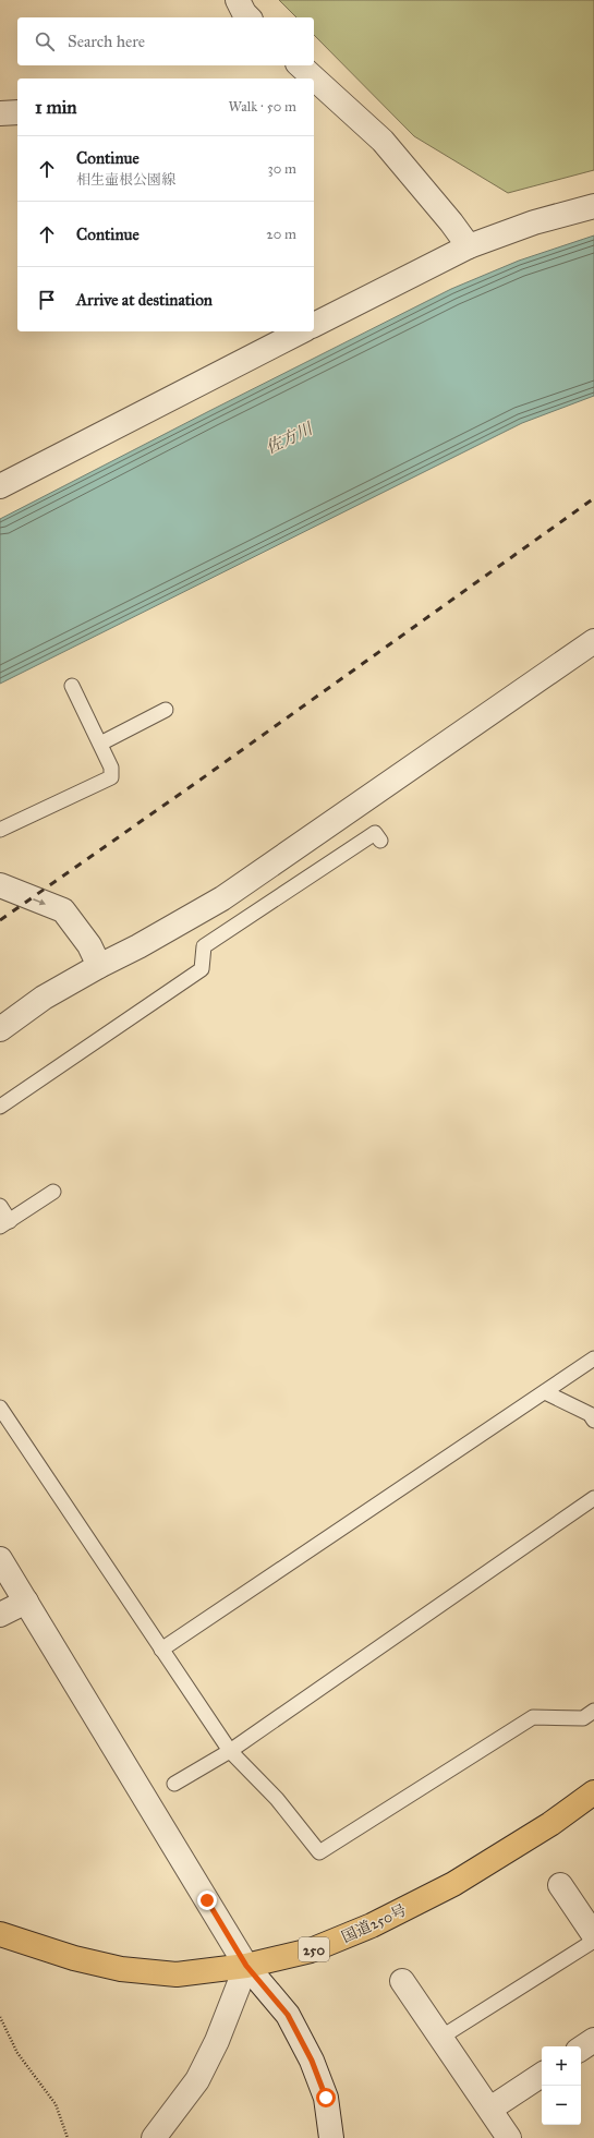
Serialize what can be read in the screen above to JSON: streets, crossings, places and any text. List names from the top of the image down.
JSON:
{
  "streets": {
    "highway": ["国道250号", "250"]
  },
  "water": ["佐方川"],
  "page": {
    "search": "Search here",
    "heading": ["1 min", "Walk · 50 m"],
    "list": [
      ["Continue", "相生壷根公園線", "30 m"],
      ["Continue", "20 m"],
      "Arrive at destination"
    ],
    "map_buttons": ["+", "−"]
  }
}
